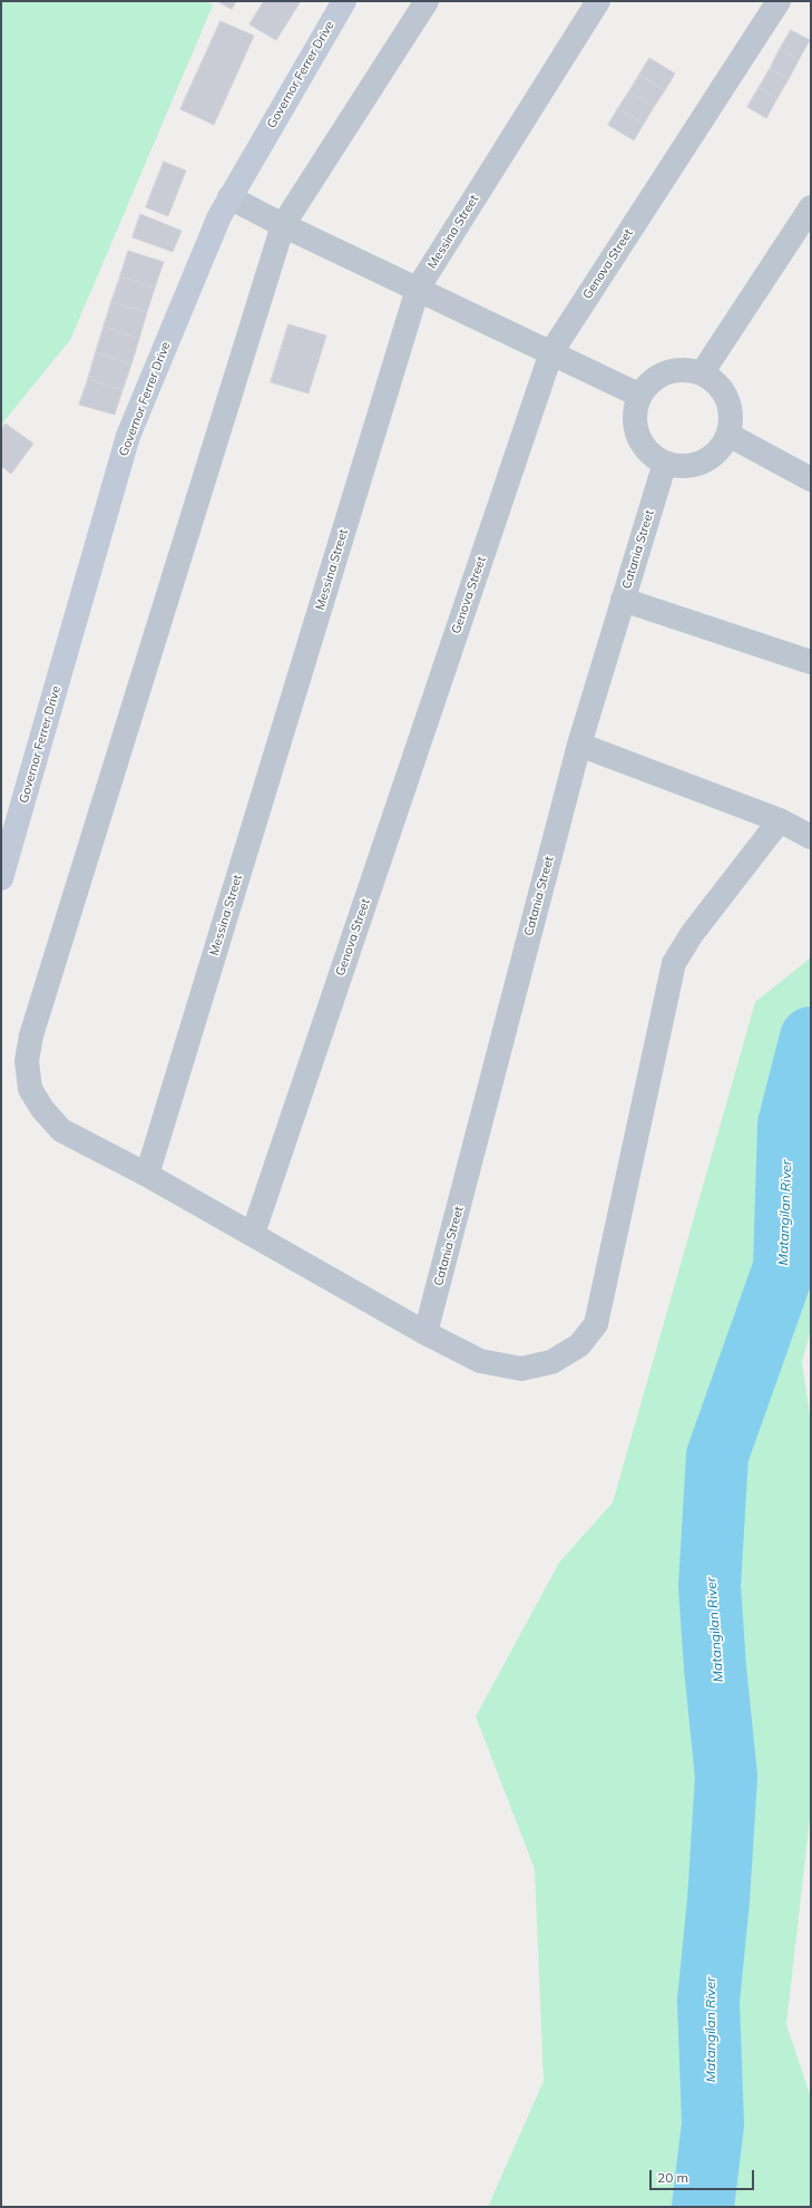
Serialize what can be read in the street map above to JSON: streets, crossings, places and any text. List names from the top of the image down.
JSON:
{
  "streets": {
    "main road": ["Governor Ferrer Drive"],
    "street": ["Messina Street", "Genova Street", "Catania Street"]
  },
  "water": ["Matangilan River"],
  "scale_bar": "20 m"
}
